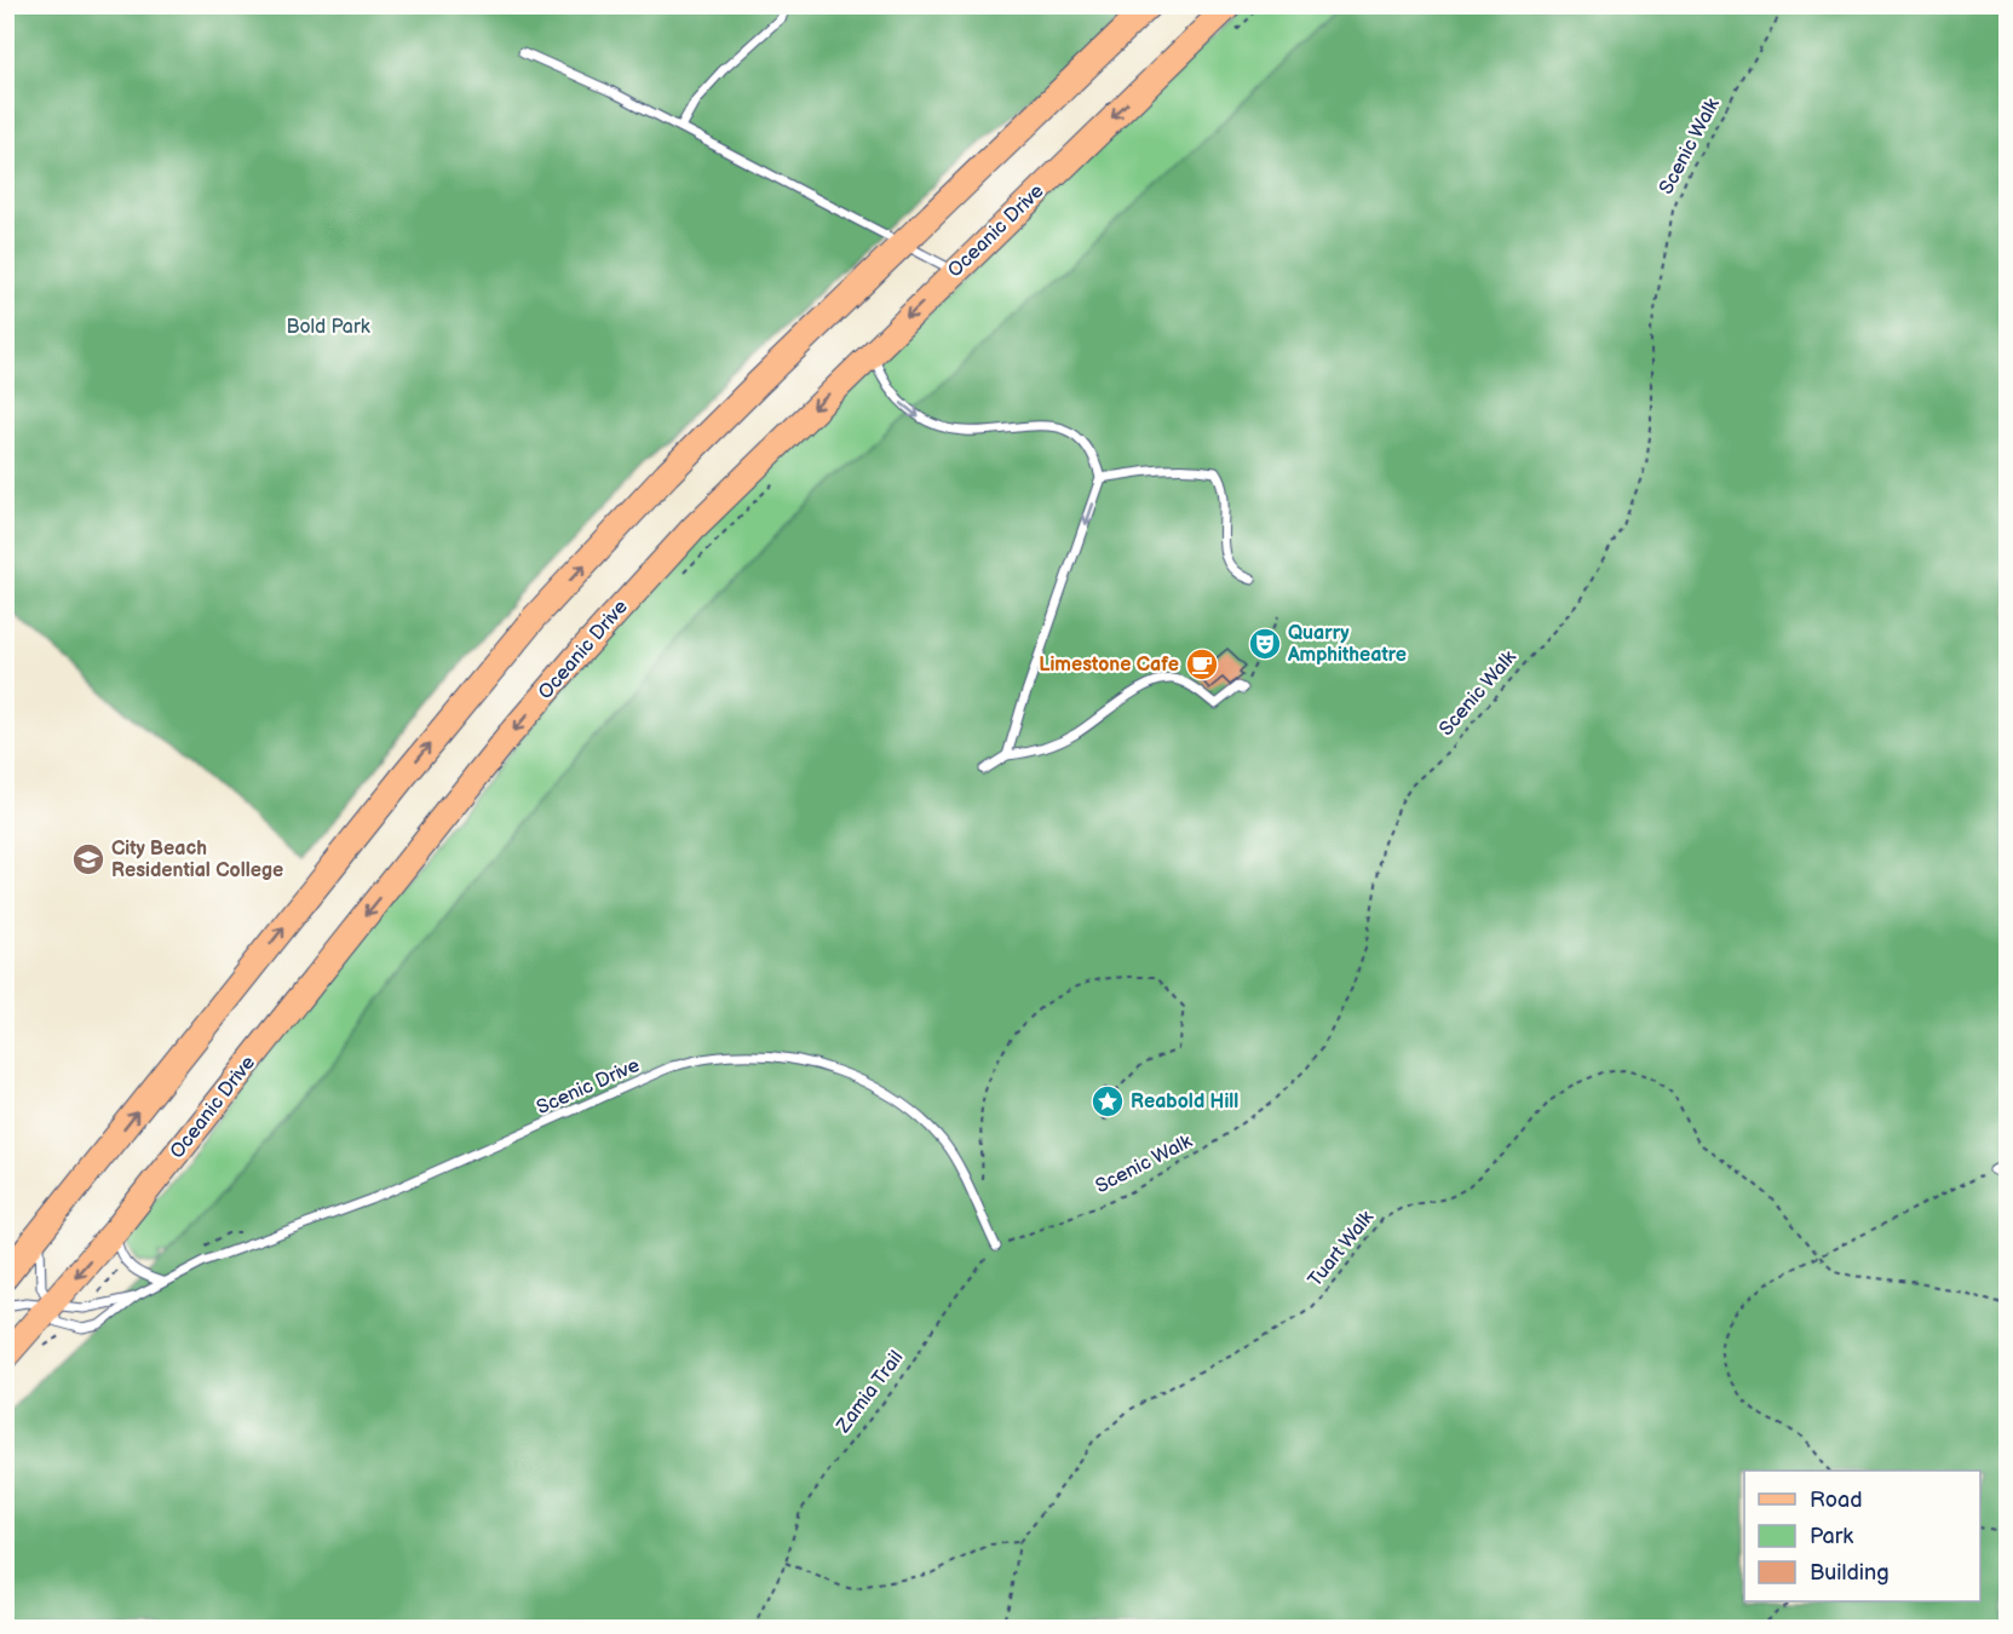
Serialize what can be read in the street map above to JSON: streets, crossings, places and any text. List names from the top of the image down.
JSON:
{
  "streets": {
    "main road": ["Oceanic Drive"],
    "lane": ["Scenic Drive"],
    "path": ["Scenic Walk", "Tuart Walk", "Zamia Trail"]
  },
  "crossings": [
    ["Scenic Walk", "Scenic Drive"],
    ["Scenic Walk", "Zamia Trail"],
    ["Oceanic Drive", "Scenic Drive"],
    ["Scenic Drive", "Zamia Trail"]
  ],
  "parks": ["Bold Park"],
  "places": {
    "theatre": ["Quarry Amphitheatre"],
    "cafe": ["Limestone Cafe"],
    "school or university": ["City Beach Residential College"],
    "place": ["Reabold Hill"]
  },
  "legend": ["Road", "Park", "Building"]
}
